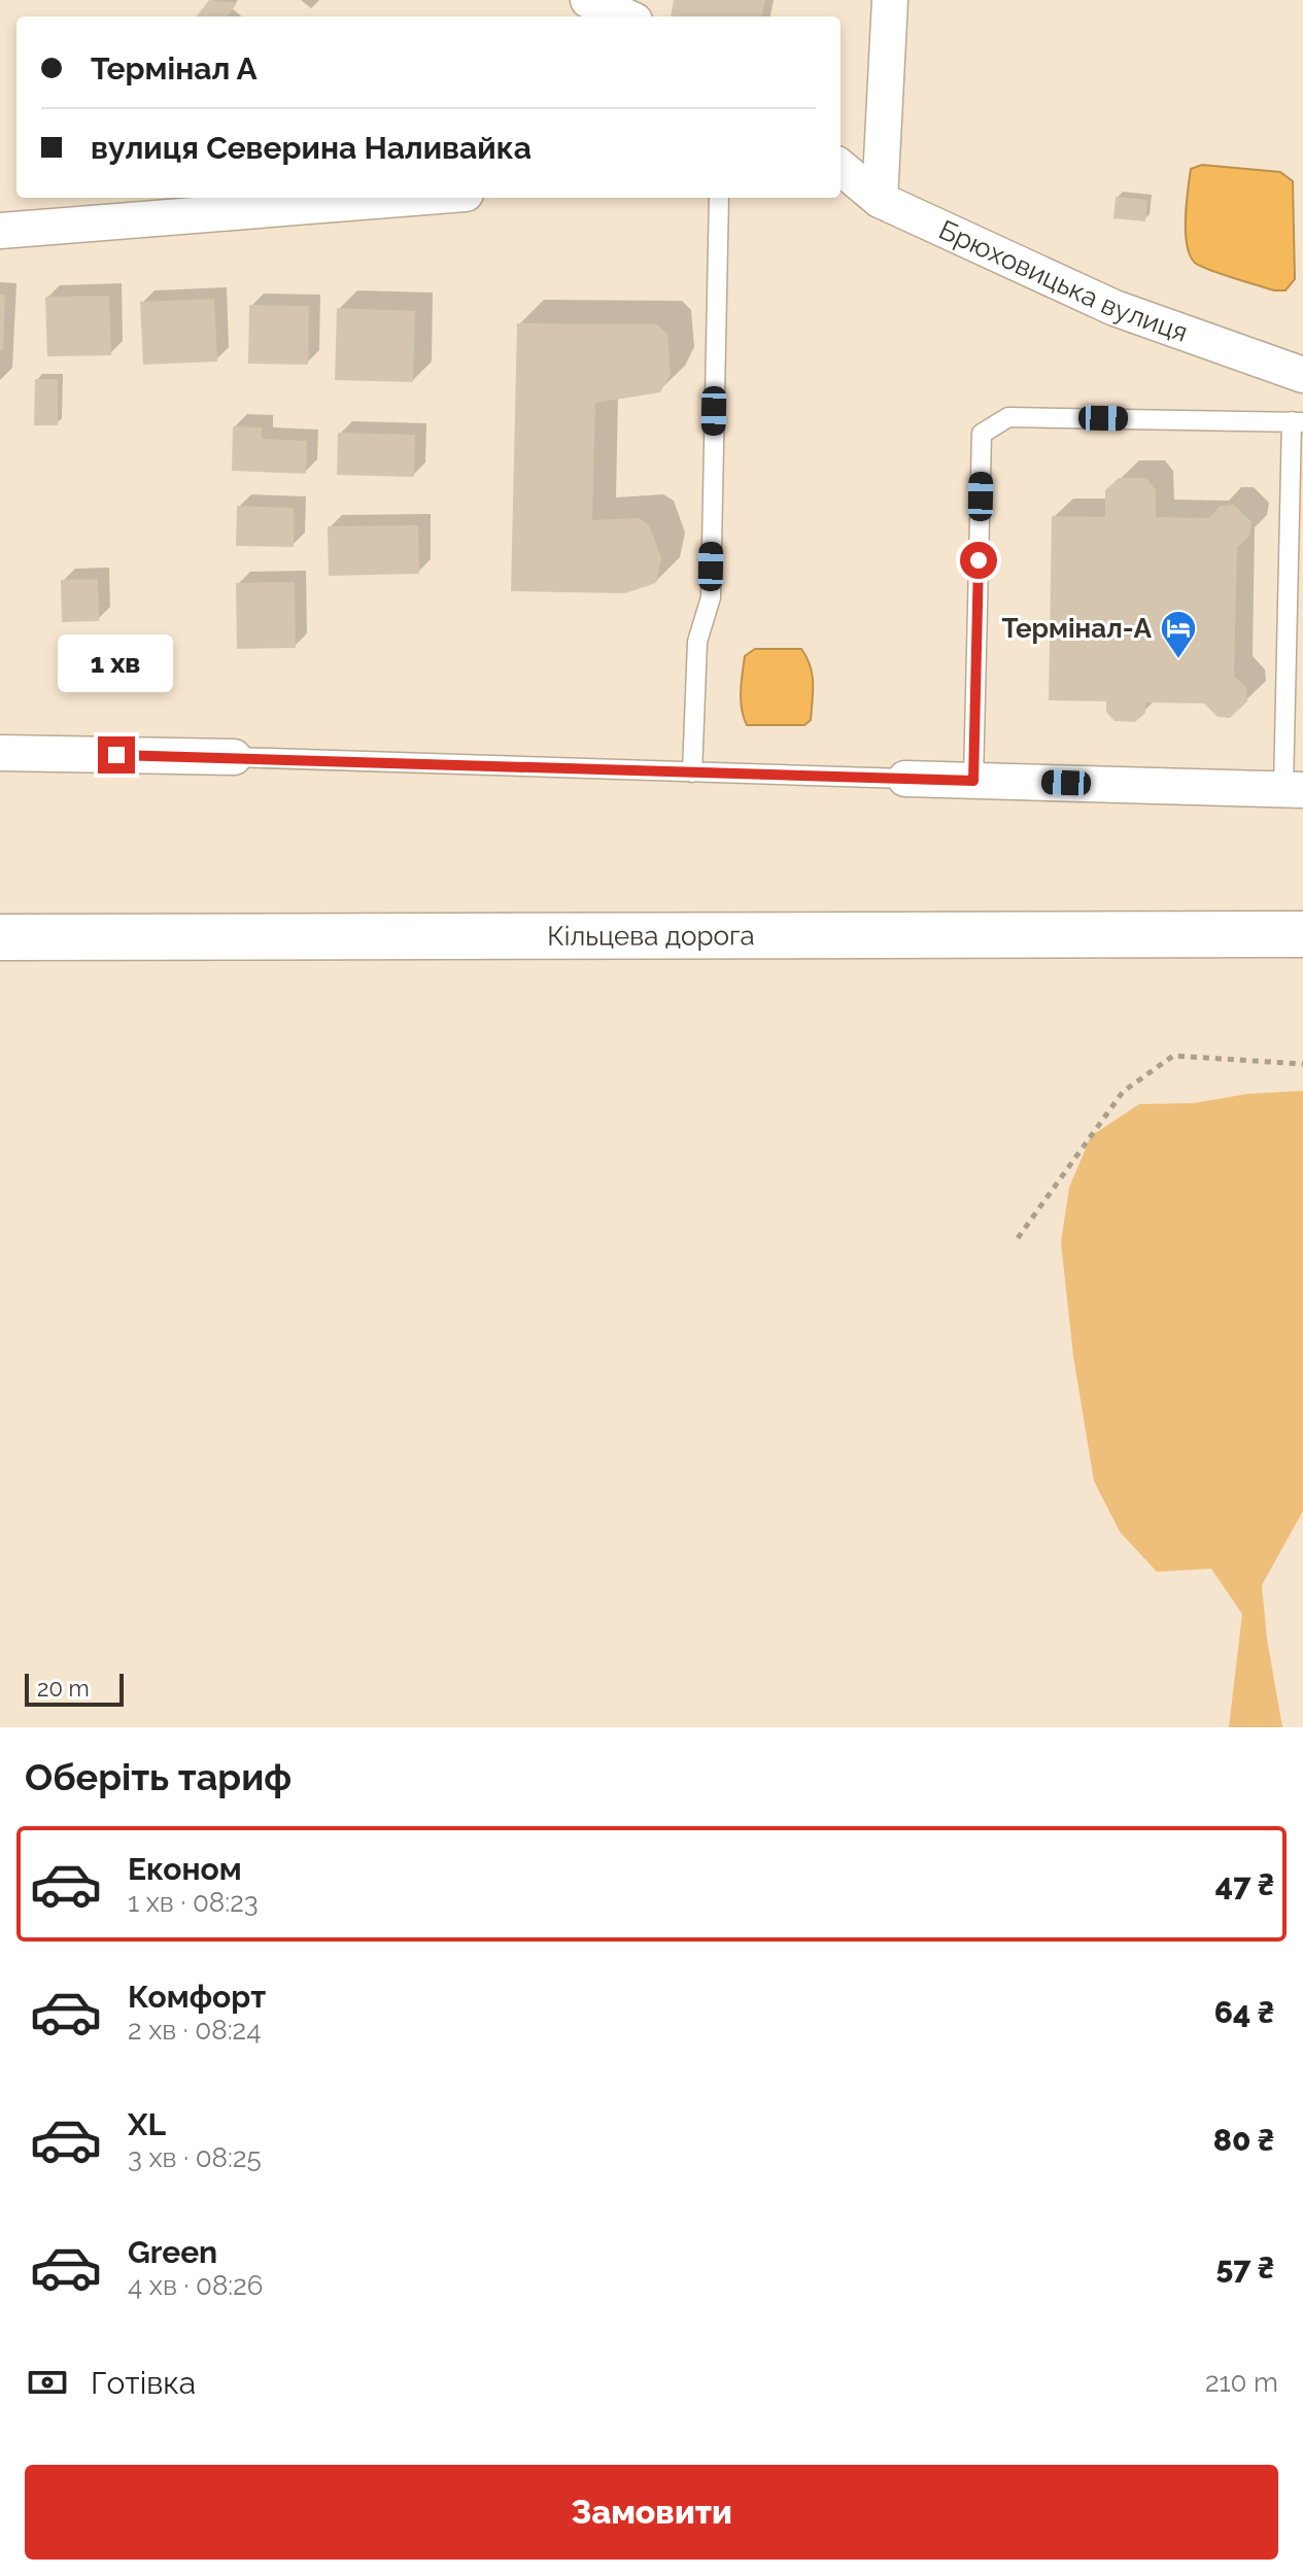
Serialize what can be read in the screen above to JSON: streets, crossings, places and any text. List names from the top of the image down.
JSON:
{
  "streets": {
    "highway": ["Кільцева дорога"],
    "street": ["Брюховицька вулиця"]
  },
  "places": {
    "hotel": ["Термінал-А"]
  },
  "scale_bar": "20 m",
  "page": {
    "banner": ["Термінал А", "вулиця Северина Наливайка"],
    "bubble": "1 хв",
    "scale": "20 m",
    "heading": "Оберіть тариф",
    "list": [
      {
        "name": "Економ",
        "note": "1 хв · 08:23",
        "value": "47 ₴"
      },
      {
        "name": "Комфорт",
        "note": "2 хв · 08:24",
        "value": "64 ₴"
      },
      {
        "name": "XL",
        "note": "3 хв · 08:25",
        "value": "80 ₴"
      },
      {
        "name": "Green",
        "note": "4 хв · 08:26",
        "value": "57 ₴"
      }
    ],
    "pay": ["Готівка", "210 m"],
    "buttons": "Замовити"
  }
}
